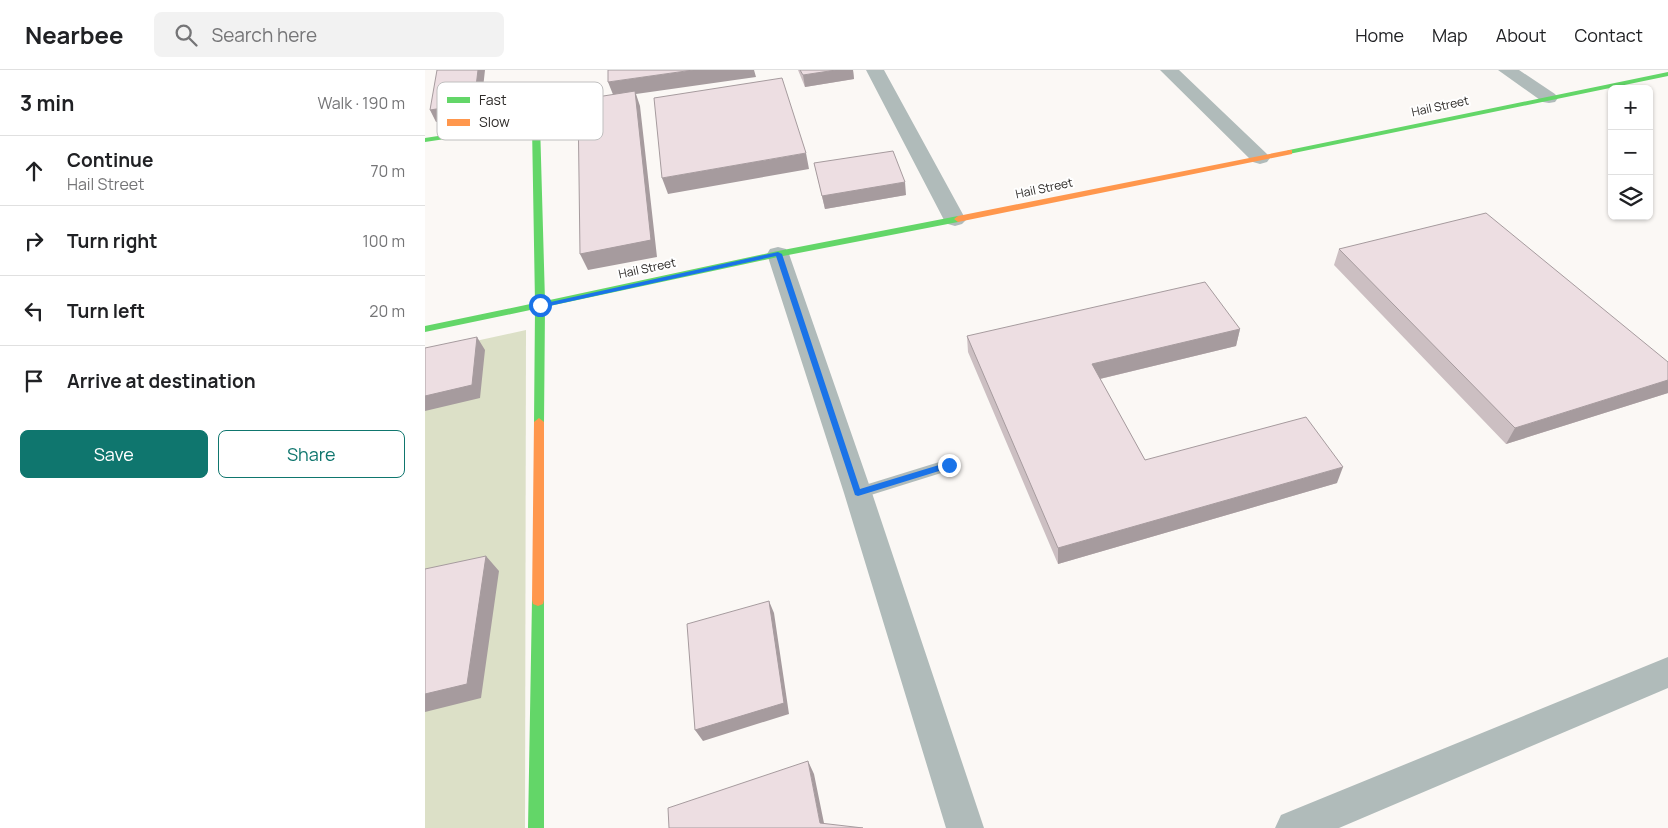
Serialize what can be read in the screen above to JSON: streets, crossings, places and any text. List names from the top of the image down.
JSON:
{
  "streets": {
    "main road": ["Hail Street"]
  },
  "legend": ["Fast", "Slow"],
  "page": {
    "header": "Nearbee",
    "search": "Search here",
    "nav": [
      "Home",
      "Map",
      "About",
      "Contact"
    ],
    "heading": ["3 min", "Walk · 190 m"],
    "map_buttons": ["+", "−"],
    "list": [
      ["Continue", "Hail Street", "70 m"],
      ["Turn right", "100 m"],
      ["Turn left", "20 m"],
      "Arrive at destination"
    ],
    "buttons": ["Save", "Share"]
  }
}
